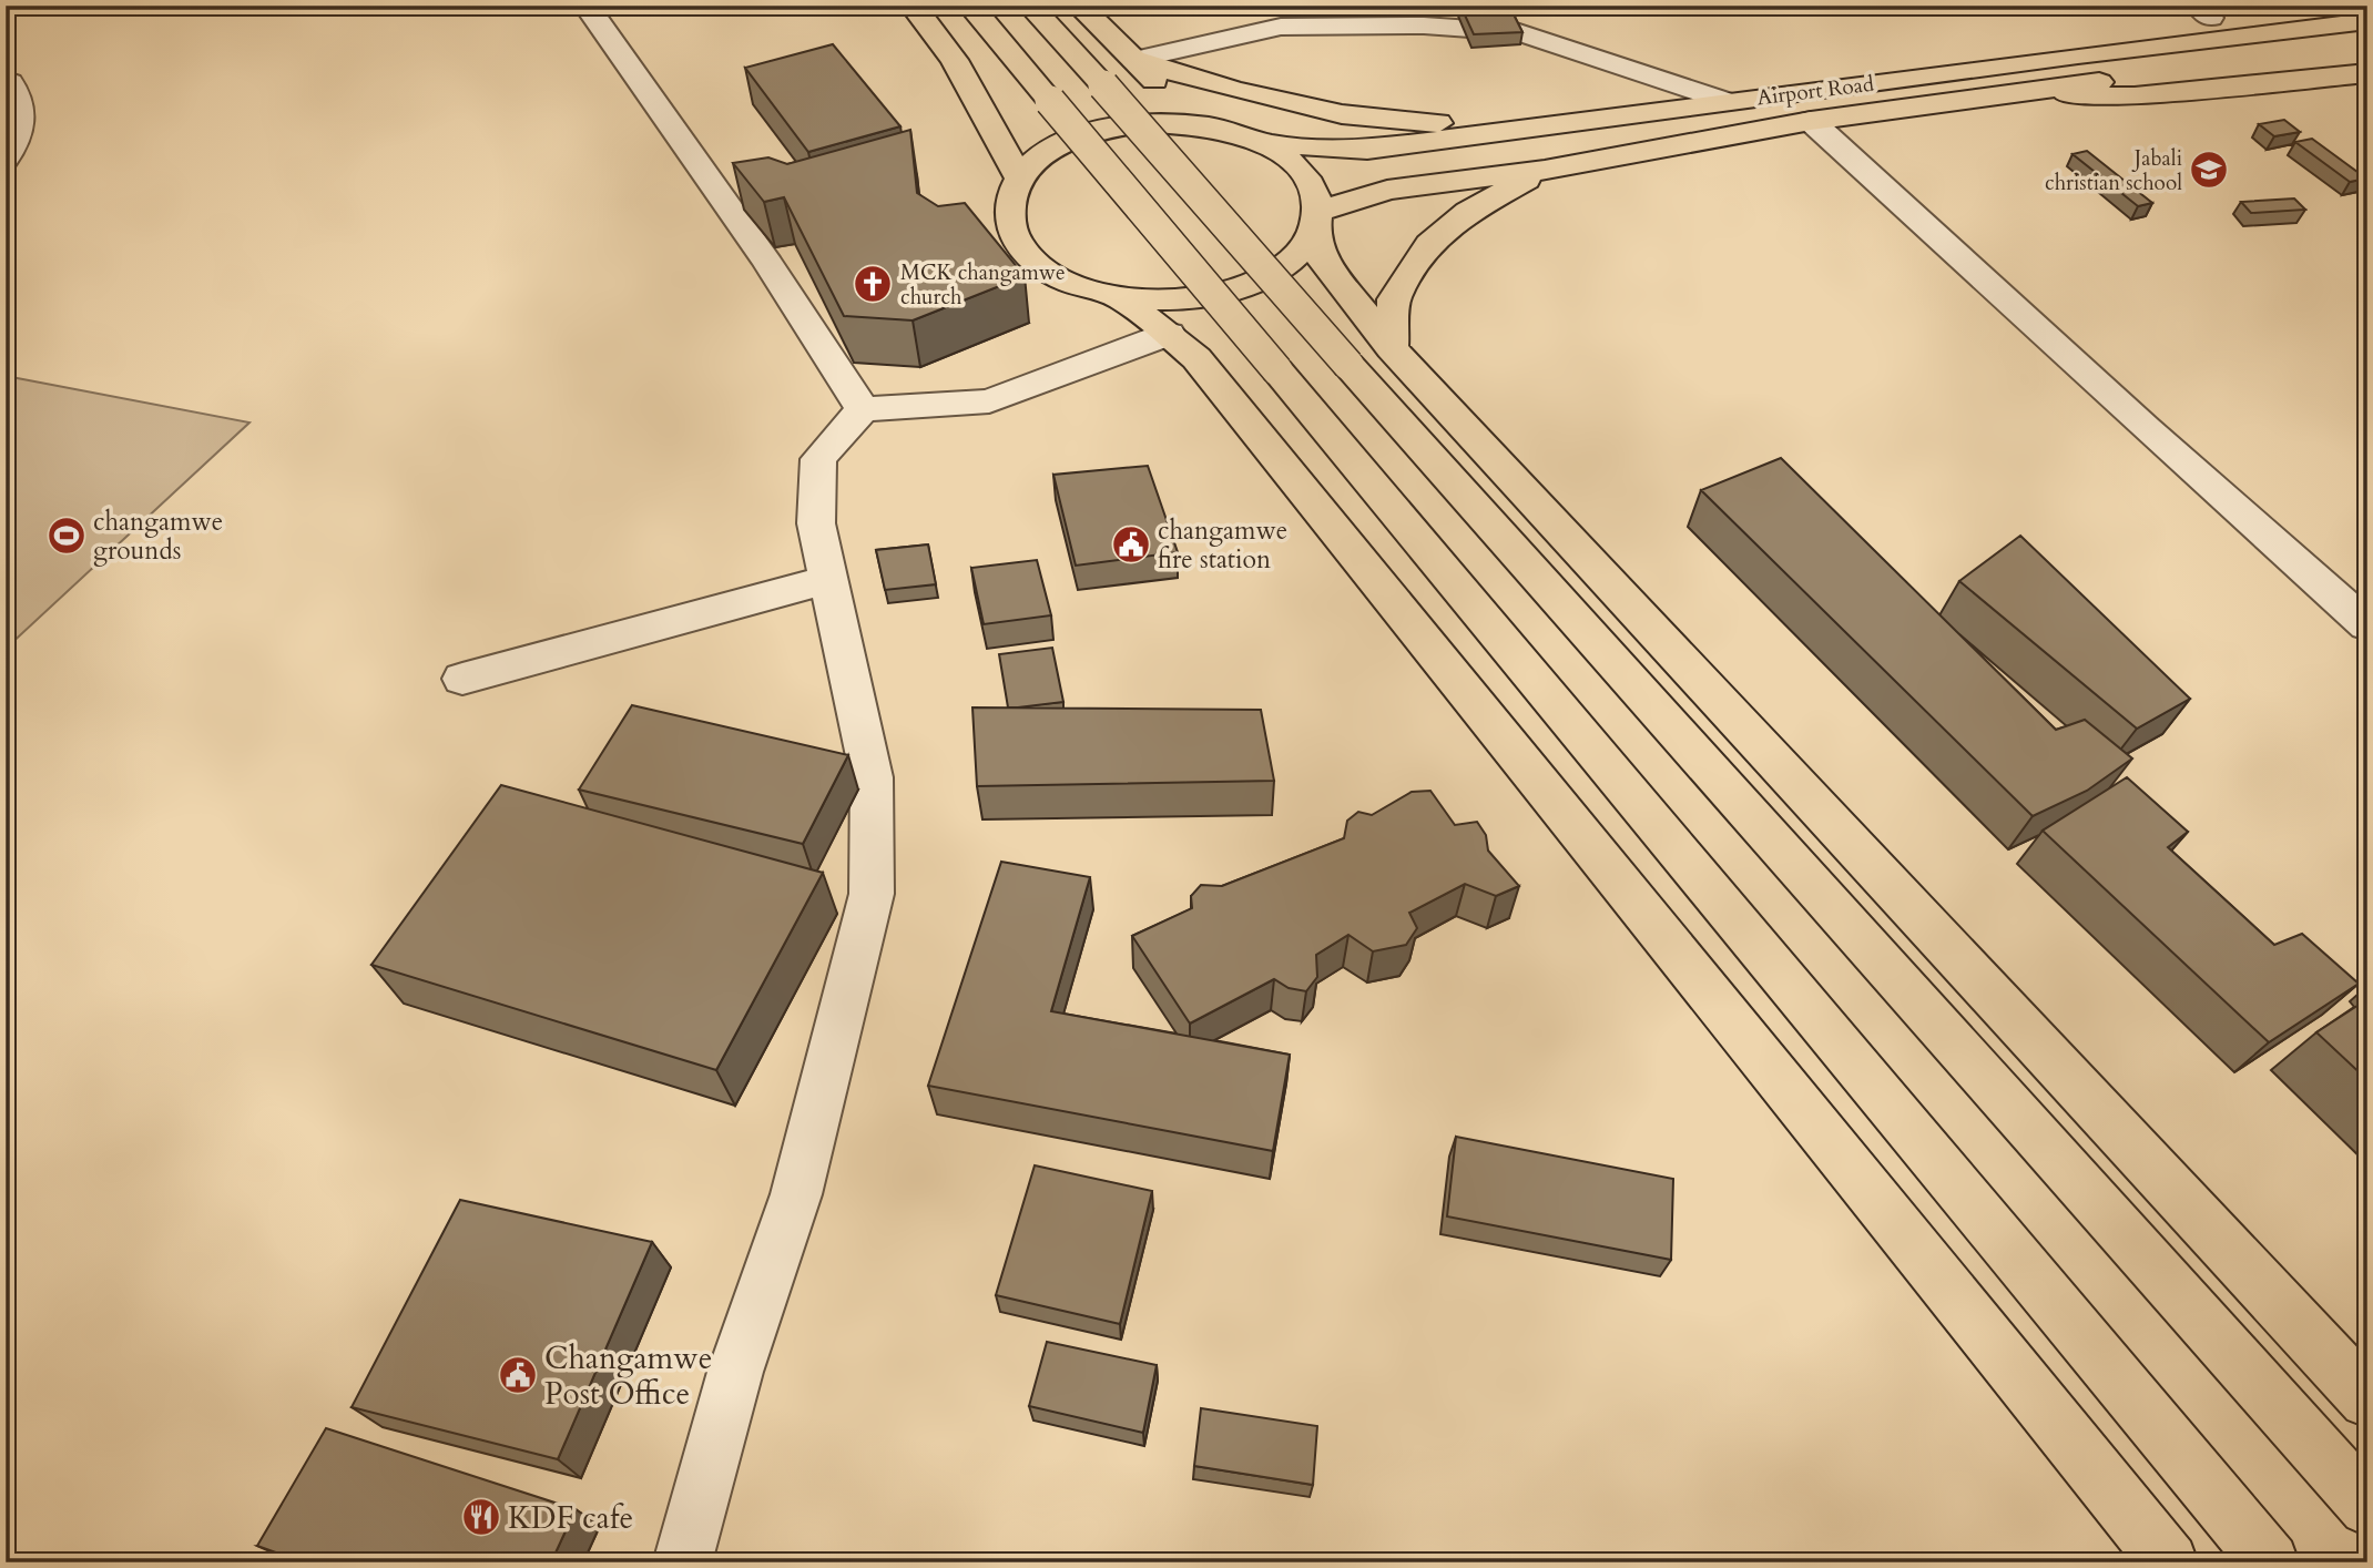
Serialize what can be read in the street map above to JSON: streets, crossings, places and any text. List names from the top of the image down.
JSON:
{
  "streets": {
    "main road": ["Airport Road"]
  },
  "places": {
    "school or university": ["Jabali christian school"],
    "church": ["MCK changamwe church"],
    "sports": ["changamwe grounds"],
    "public building": ["changamwe fire station", "Changamwe Post Office"],
    "restaurant": ["KDF cafe"]
  }
}
